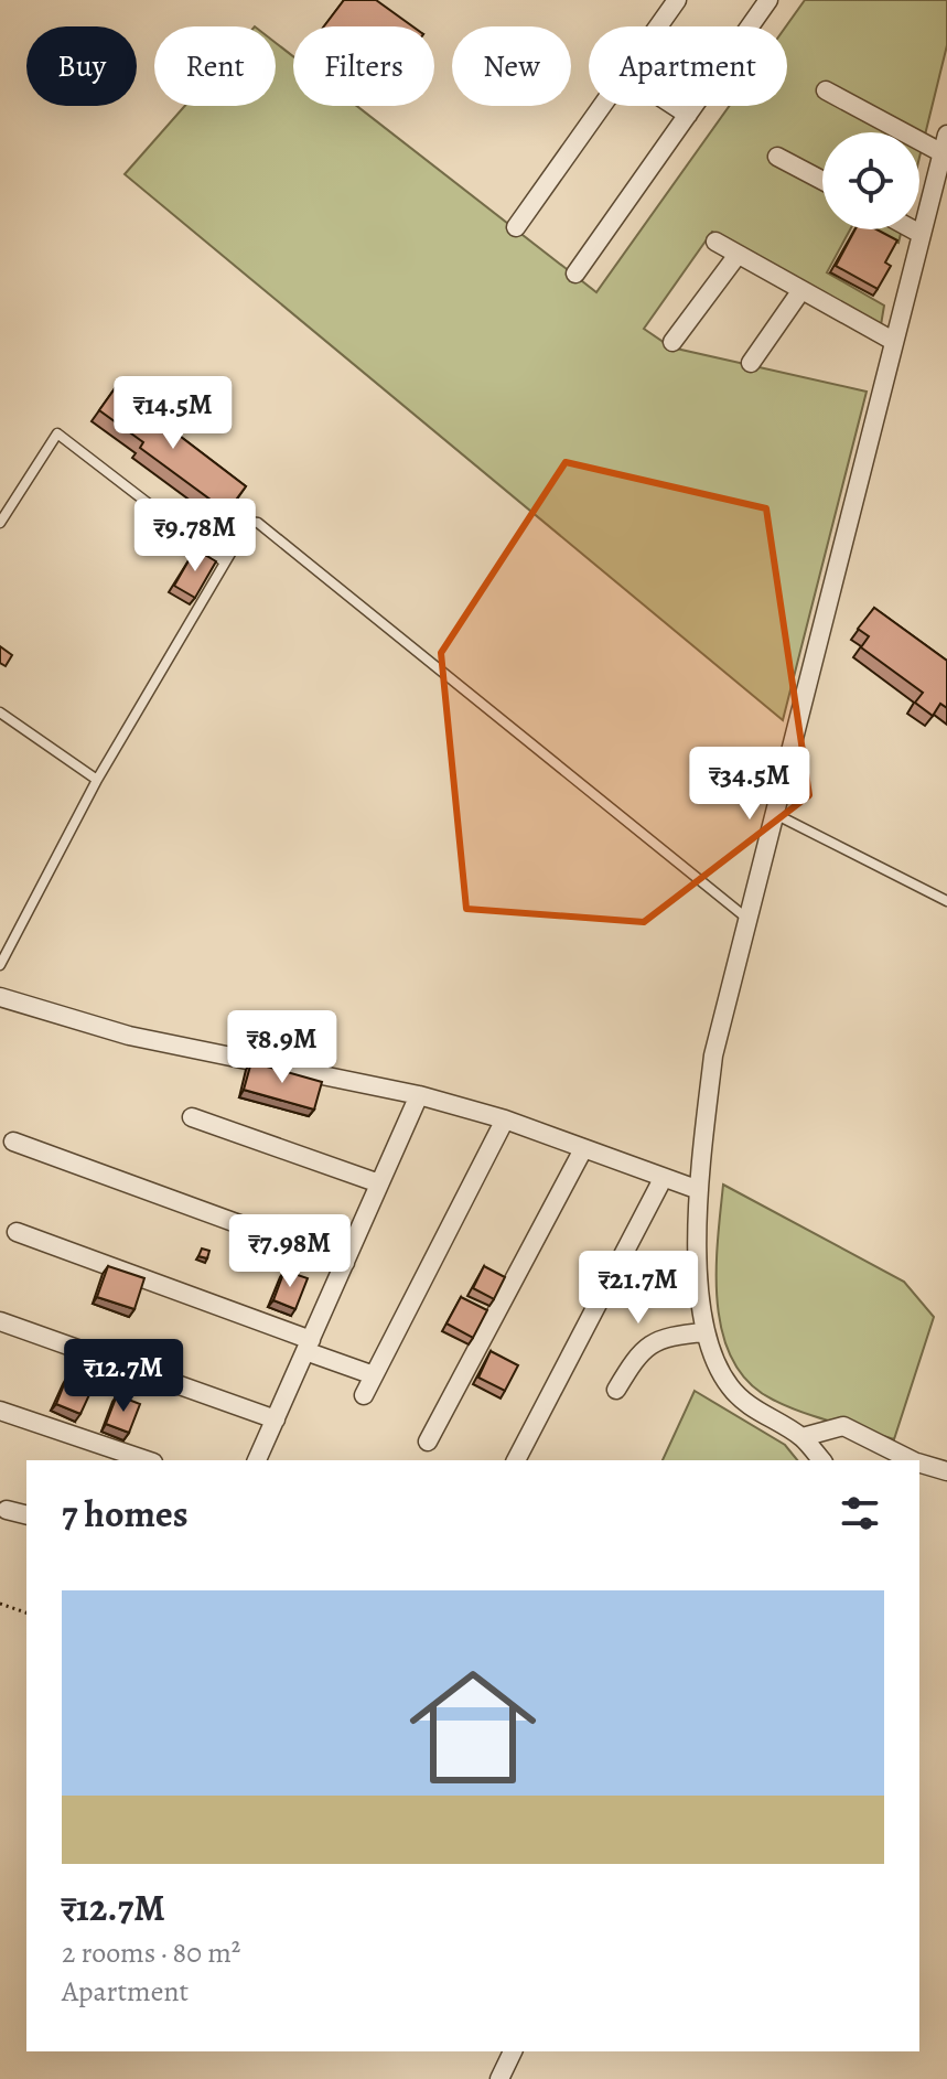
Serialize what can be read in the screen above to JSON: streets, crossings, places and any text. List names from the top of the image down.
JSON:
{
  "page": {
    "chip": [
      "Buy",
      "Rent",
      "Filters",
      "New",
      "Apartment"
    ],
    "price": [
      "₹14.5M",
      "₹9.78M",
      "₹34.5M",
      "₹8.9M",
      "₹7.98M",
      "₹21.7M",
      "₹12.7M"
    ],
    "heading": "7 homes",
    "list": [
      {
        "name": "₹12.7M",
        "note": "2 rooms · 80 m² · Apartment"
      }
    ]
  }
}
